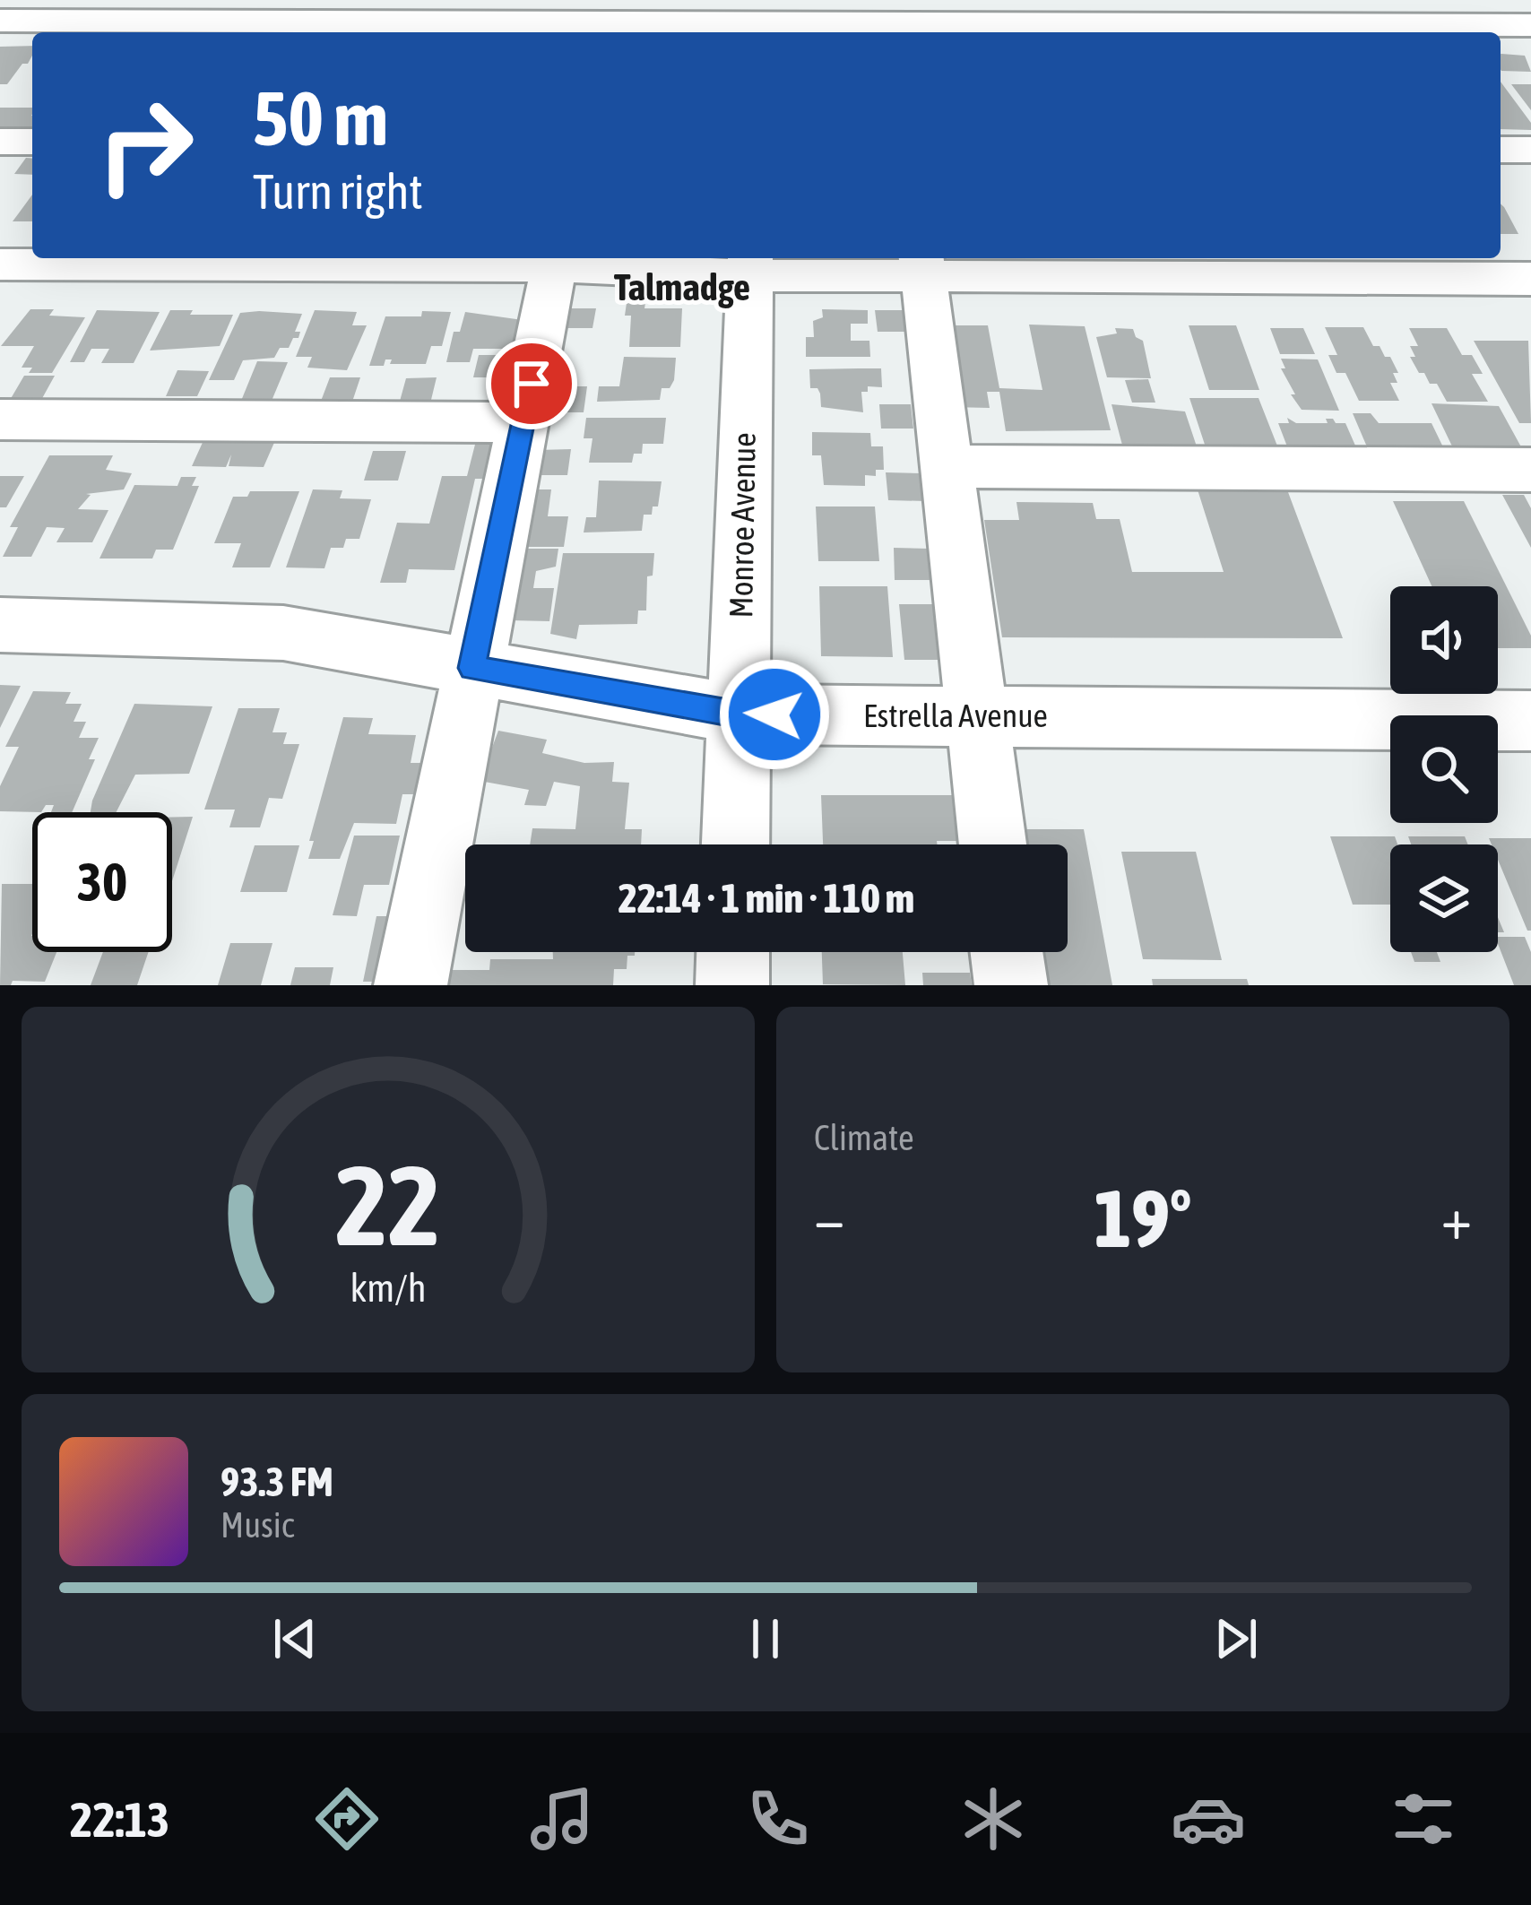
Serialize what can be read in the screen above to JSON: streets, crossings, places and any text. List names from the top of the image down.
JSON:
{
  "streets": {
    "street": ["Monroe Avenue", "Estrella Avenue"]
  },
  "crossings": [
    ["Monroe Avenue", "Estrella Avenue"]
  ],
  "districts": ["Talmadge"],
  "page": {
    "turn": ["50 m", "Turn right"],
    "limit": "30",
    "trip": "22:14 · 1 min · 110 m",
    "tile": "Climate",
    "heat": ["−", "19°", "+"],
    "song": ["93.3 FM", "Music"],
    "tabs": "22:13",
    "gauge": ["22", "km/h"]
  }
}
